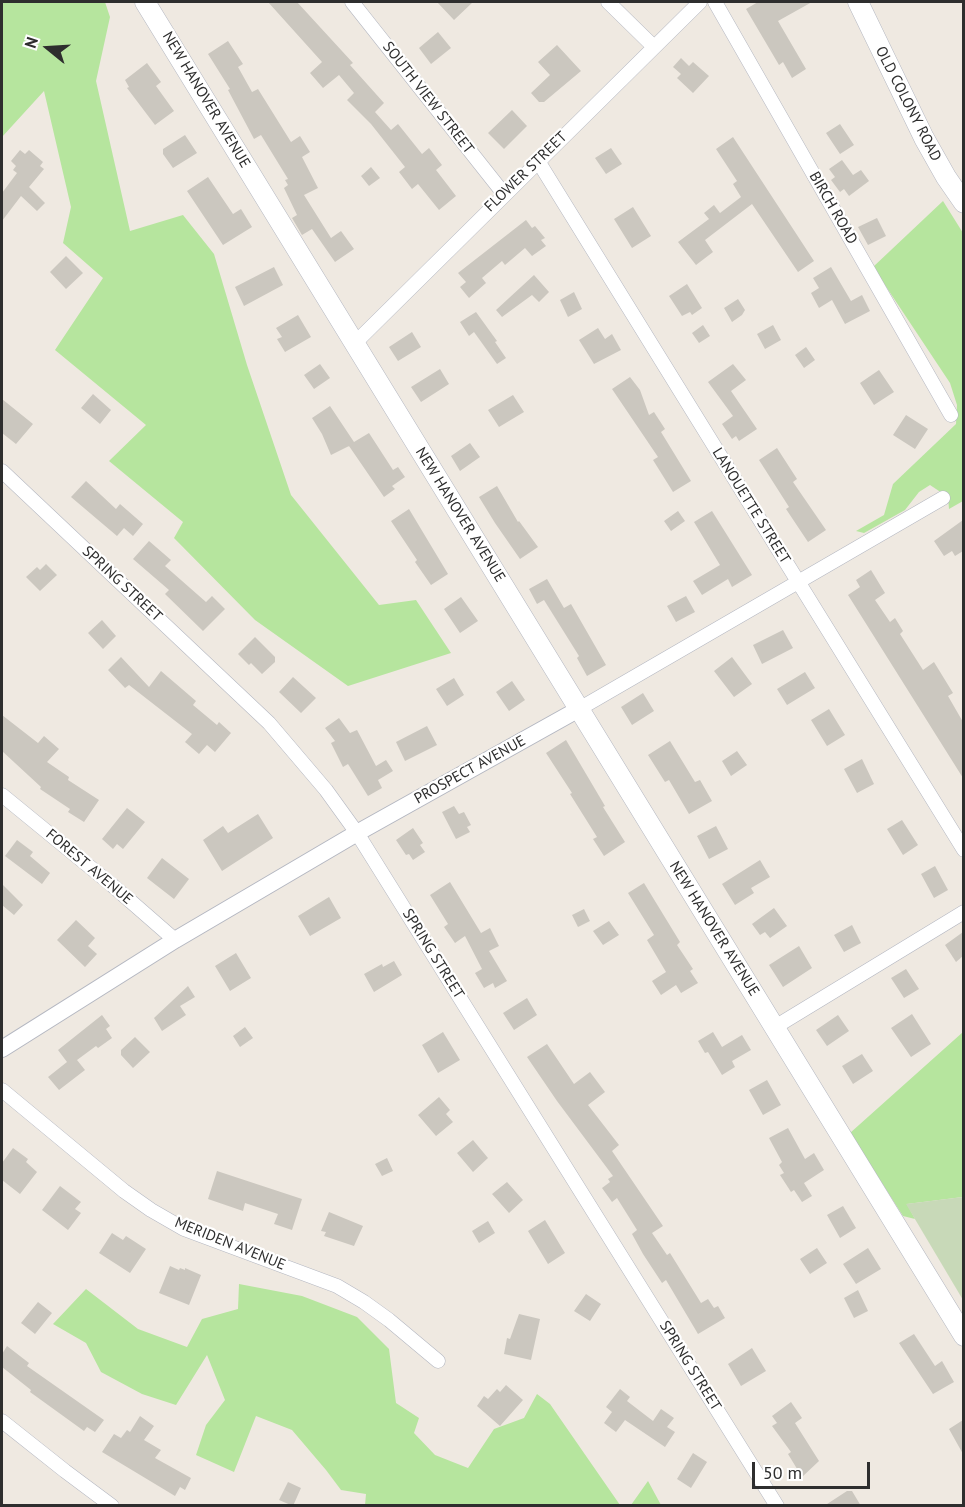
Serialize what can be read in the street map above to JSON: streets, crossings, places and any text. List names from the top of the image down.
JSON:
{
  "streets": {
    "main road": ["NEW HANOVER AVENUE", "OLD COLONY ROAD"],
    "street": [
      "SOUTH VIEW STREET",
      "FLOWER STREET",
      "BIRCH ROAD",
      "LANOUETTE STREET",
      "SPRING STREET",
      "PROSPECT AVENUE",
      "FOREST AVENUE",
      "MERIDEN AVENUE"
    ]
  },
  "crossings": [
    ["SOUTH VIEW STREET", "FLOWER STREET"],
    ["NEW HANOVER AVENUE", "FLOWER STREET"],
    ["NEW HANOVER AVENUE", "PROSPECT AVENUE"],
    ["FLOWER STREET", "LANOUETTE STREET"],
    ["LANOUETTE STREET", "PROSPECT AVENUE"],
    ["SPRING STREET", "PROSPECT AVENUE"],
    ["PROSPECT AVENUE", "FOREST AVENUE"]
  ],
  "scale_bar": "50 m",
  "north": "left"
}
